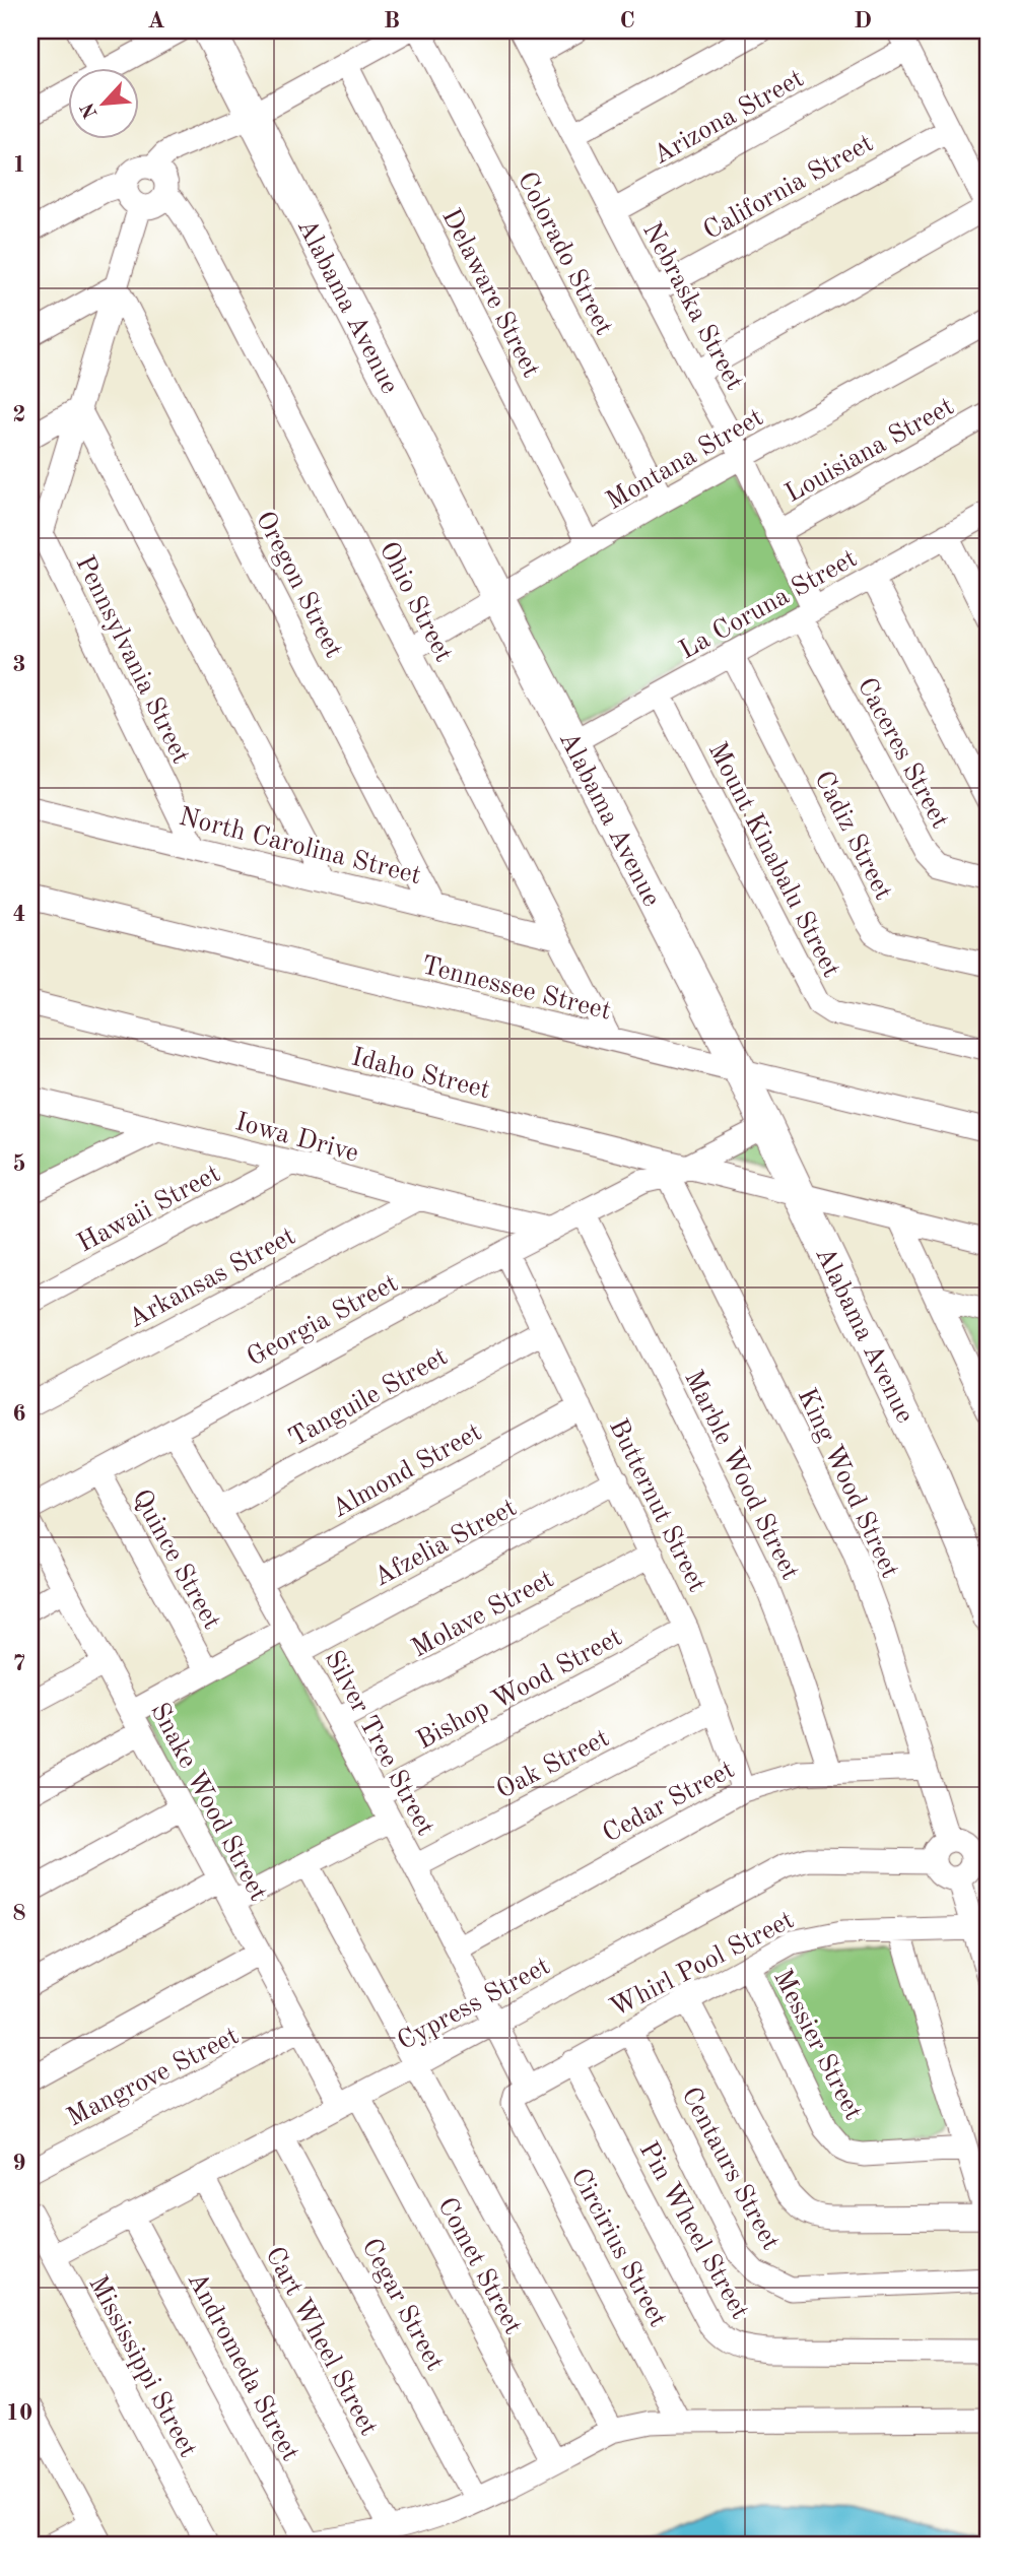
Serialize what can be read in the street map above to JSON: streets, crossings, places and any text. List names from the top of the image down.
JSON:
{
  "streets": {
    "street": [
      "Arizona Street",
      "California Street",
      "Colorado Street",
      "Delaware Street",
      "Alabama Avenue",
      "Nebraska Street",
      "Louisiana Street",
      "Montana Street",
      "Oregon Street",
      "Ohio Street",
      "La Coruna Street",
      "Pennsylvania Street",
      "Caceres Street",
      "Cadiz Street",
      "North Carolina Street",
      "Mount Kinabalu Street",
      "Tennessee Street",
      "Idaho Street",
      "Iowa Drive",
      "Hawaii Street",
      "Arkansas Street",
      "Georgia Street",
      "Tanguile Street",
      "Almond Street",
      "Marble Wood Street",
      "King Wood Street",
      "Butternut Street",
      "Afzelia Street",
      "Quince Street",
      "Molave Street",
      "Bishop Wood Street",
      "Silver Tree Street",
      "Oak Street",
      "Cedar Street",
      "Snake Wood Street",
      "Whirl Pool Street",
      "Cypress Street",
      "Messier Street",
      "Mangrove Street",
      "Centaurs Street",
      "Pin Wheel Street",
      "Circirius Street",
      "Comet Street",
      "Cegar Street",
      "Cart Wheel Street",
      "Mississippi Street",
      "Andromeda Street"
    ]
  },
  "crossings": [
    ["Arizona Street", "Nebraska Street"],
    ["California Street", "Nebraska Street"],
    ["Colorado Street", "Montana Street"],
    ["Delaware Street", "Montana Street"],
    ["Alabama Avenue", "Montana Street"],
    ["Alabama Avenue", "La Coruna Street"],
    ["Alabama Avenue", "Tennessee Street"],
    ["Alabama Avenue", "Idaho Street"],
    ["Alabama Avenue", "Georgia Street"],
    ["Nebraska Street", "Louisiana Street"],
    ["Nebraska Street", "Montana Street"],
    ["Nebraska Street", "La Coruna Street"],
    ["Nebraska Street", "Caceres Street"],
    ["Montana Street", "Ohio Street"],
    ["Oregon Street", "North Carolina Street"],
    ["Ohio Street", "North Carolina Street"],
    ["Ohio Street", "Tennessee Street"],
    ["La Coruna Street", "Caceres Street"],
    ["La Coruna Street", "Cadiz Street"],
    ["La Coruna Street", "Mount Kinabalu Street"],
    ["Pennsylvania Street", "North Carolina Street"],
    ["Idaho Street", "Georgia Street"],
    ["Idaho Street", "King Wood Street"],
    ["Iowa Drive", "Hawaii Street"],
    ["Iowa Drive", "Arkansas Street"],
    ["Iowa Drive", "Georgia Street"],
    ["Georgia Street", "Marble Wood Street"],
    ["Georgia Street", "King Wood Street"],
    ["Georgia Street", "Butternut Street"],
    ["Georgia Street", "Quince Street"],
    ["Georgia Street", "Silver Tree Street"],
    ["Tanguile Street", "Butternut Street"],
    ["Tanguile Street", "Silver Tree Street"],
    ["Almond Street", "Butternut Street"],
    ["Almond Street", "Silver Tree Street"],
    ["Marble Wood Street", "Cedar Street"],
    ["King Wood Street", "Cedar Street"],
    ["King Wood Street", "Cypress Street"],
    ["Butternut Street", "Afzelia Street"],
    ["Butternut Street", "Molave Street"],
    ["Butternut Street", "Bishop Wood Street"],
    ["Butternut Street", "Oak Street"],
    ["Butternut Street", "Cedar Street"],
    ["Afzelia Street", "Silver Tree Street"],
    ["Molave Street", "Silver Tree Street"],
    ["Bishop Wood Street", "Silver Tree Street"],
    ["Silver Tree Street", "Oak Street"],
    ["Silver Tree Street", "Cedar Street"],
    ["Silver Tree Street", "Whirl Pool Street"],
    ["Silver Tree Street", "Cypress Street"],
    ["Silver Tree Street", "Circirius Street"],
    ["Snake Wood Street", "Cypress Street"],
    ["Snake Wood Street", "Mangrove Street"],
    ["Snake Wood Street", "Comet Street"],
    ["Whirl Pool Street", "Messier Street"],
    ["Whirl Pool Street", "Centaurs Street"],
    ["Whirl Pool Street", "Pin Wheel Street"],
    ["Whirl Pool Street", "Circirius Street"],
    ["Cypress Street", "Comet Street"],
    ["Cypress Street", "Cegar Street"],
    ["Cypress Street", "Cart Wheel Street"],
    ["Cypress Street", "Mississippi Street"],
    ["Cypress Street", "Andromeda Street"]
  ],
  "north": "bottom left",
  "grid": {
    "columns": [
      "A",
      "B",
      "C",
      "D"
    ],
    "rows": [
      "1",
      "2",
      "3",
      "4",
      "5",
      "6",
      "7",
      "8",
      "9",
      "10"
    ]
  }
}
